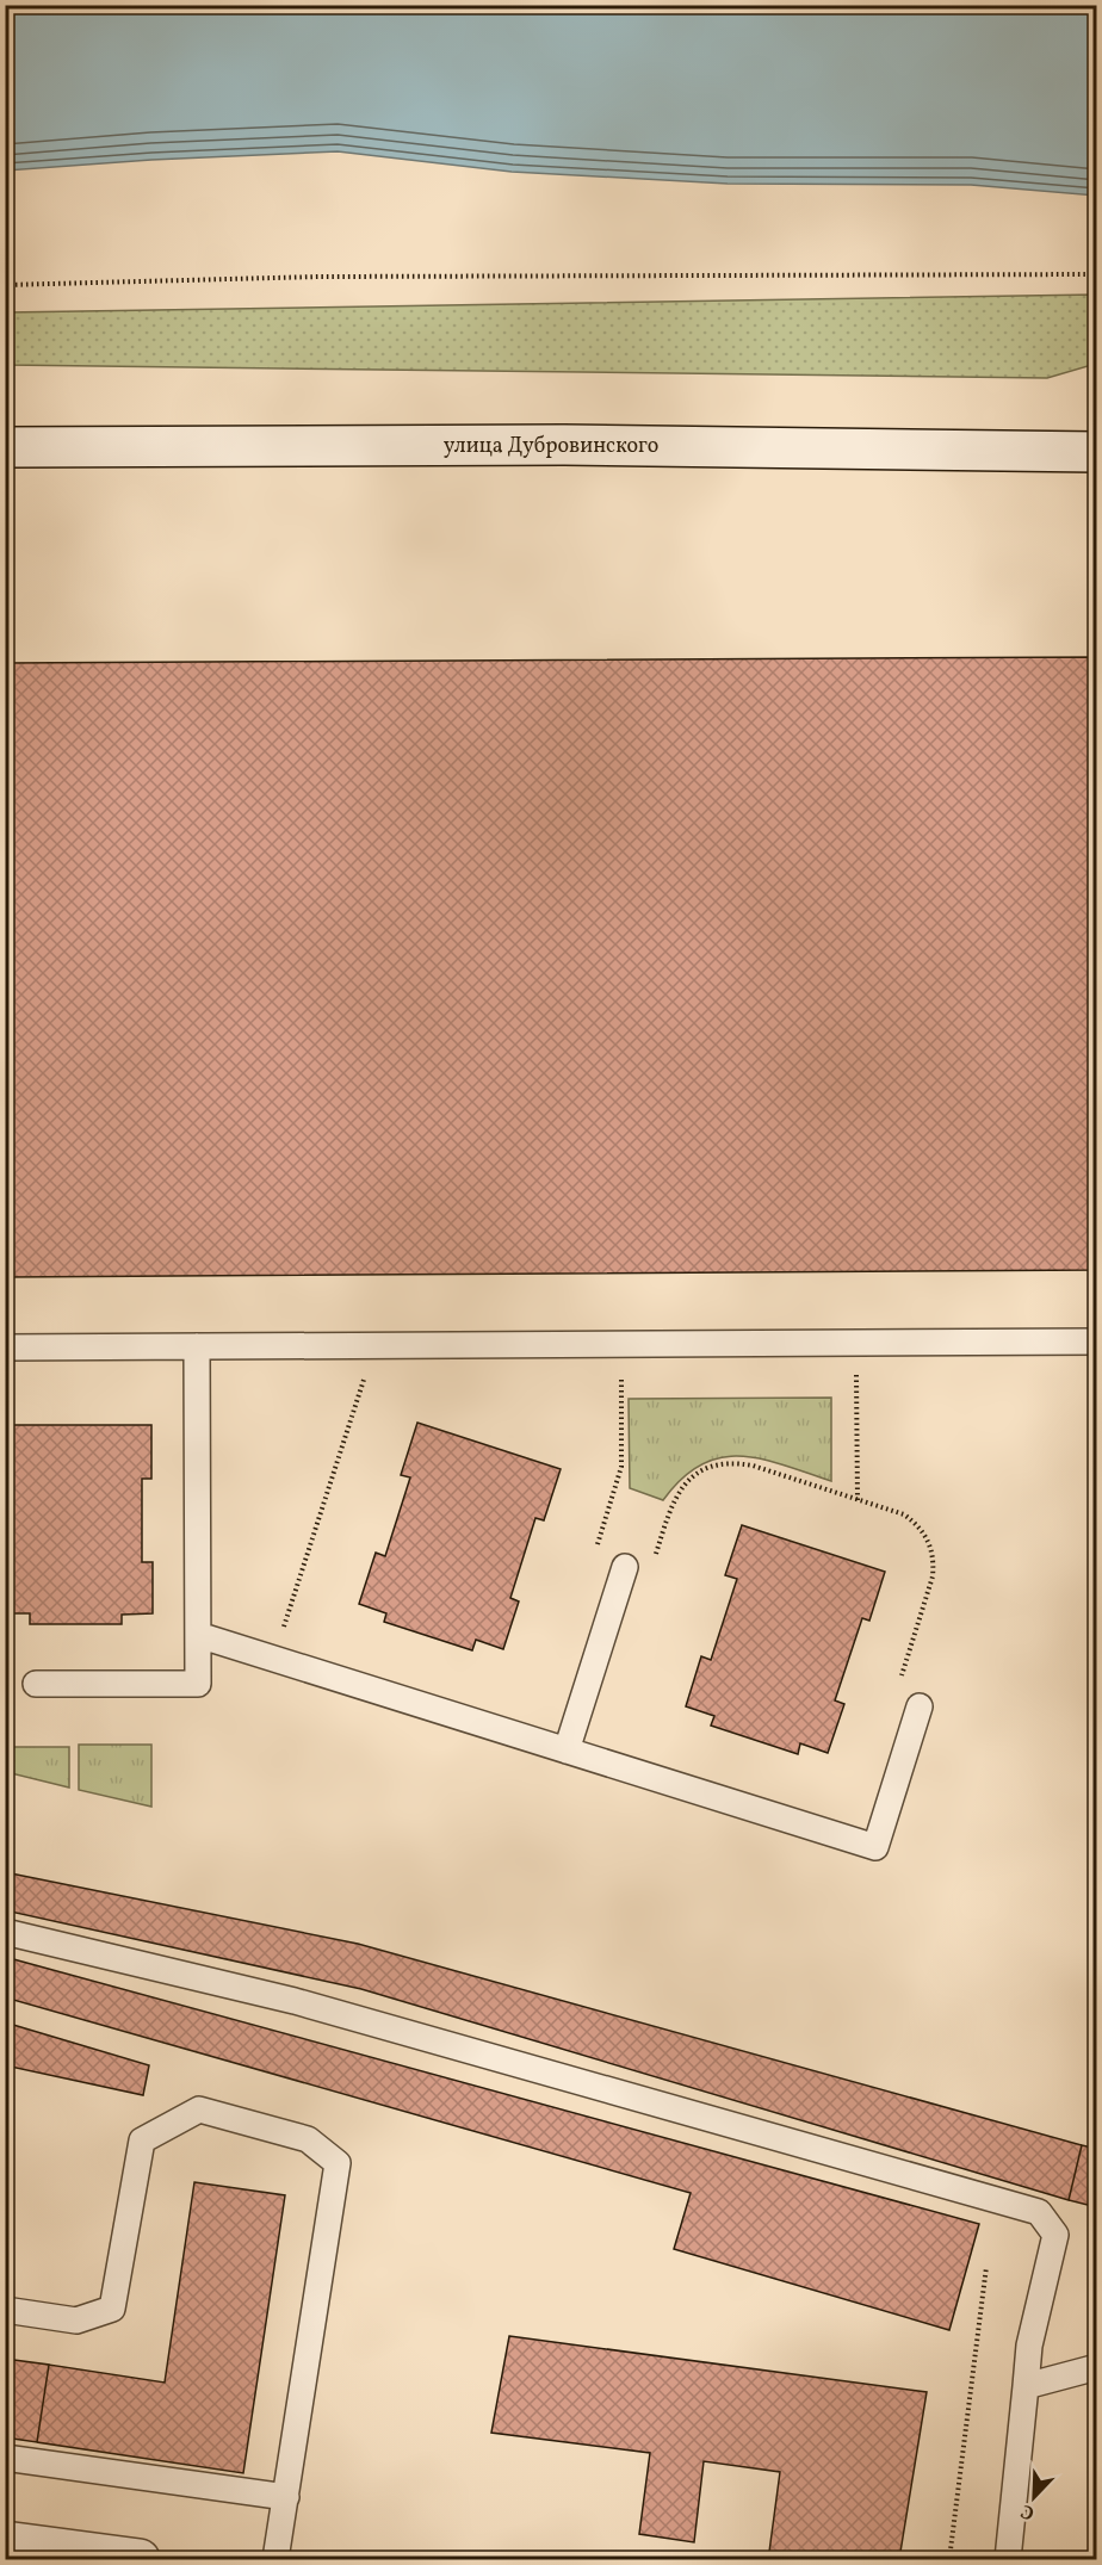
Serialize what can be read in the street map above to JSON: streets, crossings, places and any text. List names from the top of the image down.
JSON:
{
  "streets": {
    "main road": ["улица Дубровинского"]
  },
  "north": "bottom left"
}
